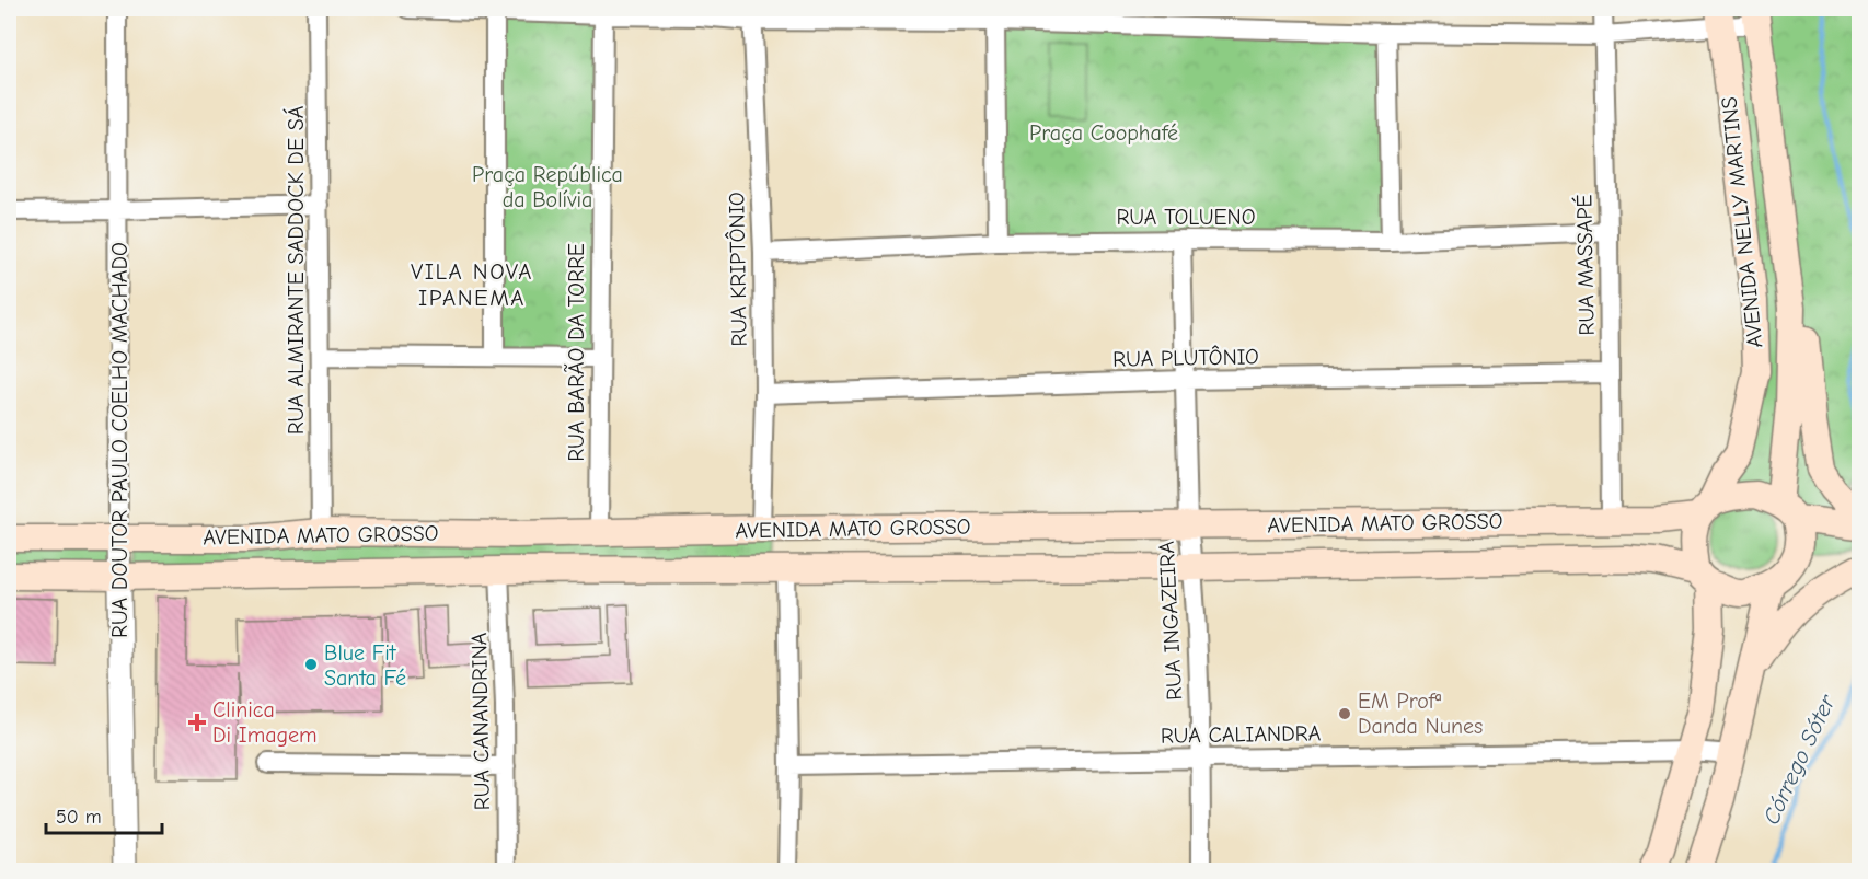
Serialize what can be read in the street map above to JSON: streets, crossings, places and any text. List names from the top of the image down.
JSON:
{
  "streets": {
    "main road": ["AVENIDA NELLY MARTINS", "AVENIDA MATO GROSSO"],
    "street": [
      "RUA TOLUENO",
      "RUA MASSAPÉ",
      "RUA KRIPTÔNIO",
      "RUA ALMIRANTE SADDOCK DE SÁ",
      "RUA BARÃO DA TORRE",
      "RUA PLUTÔNIO",
      "RUA DOUTOR PAULO COELHO MACHADO",
      "RUA INGAZEIRA",
      "RUA CANANDRINA",
      "RUA CALIANDRA"
    ]
  },
  "crossings": [
    ["RUA TOLUENO", "RUA MASSAPÉ"],
    ["RUA TOLUENO", "RUA KRIPTÔNIO"],
    ["RUA TOLUENO", "RUA INGAZEIRA"],
    ["AVENIDA NELLY MARTINS", "AVENIDA MATO GROSSO"],
    ["RUA MASSAPÉ", "RUA PLUTÔNIO"],
    ["RUA MASSAPÉ", "AVENIDA MATO GROSSO"],
    ["RUA KRIPTÔNIO", "RUA PLUTÔNIO"],
    ["RUA KRIPTÔNIO", "AVENIDA MATO GROSSO"],
    ["RUA ALMIRANTE SADDOCK DE SÁ", "AVENIDA MATO GROSSO"],
    ["RUA BARÃO DA TORRE", "AVENIDA MATO GROSSO"],
    ["RUA PLUTÔNIO", "RUA INGAZEIRA"],
    ["RUA DOUTOR PAULO COELHO MACHADO", "AVENIDA MATO GROSSO"],
    ["AVENIDA MATO GROSSO", "RUA INGAZEIRA"],
    ["AVENIDA MATO GROSSO", "RUA CANANDRINA"],
    ["RUA INGAZEIRA", "RUA CALIANDRA"]
  ],
  "districts": ["VILA NOVA IPANEMA"],
  "water": ["Córrego Sóter"],
  "parks": ["Praça Coophafé", "Praça República da Bolívia"],
  "places": {
    "other": ["Blue Fit Santa Fé", "EM Profª Danda Nunes"],
    "health": ["Clinica Di Imagem"]
  },
  "scale_bar": "50 m"
}
